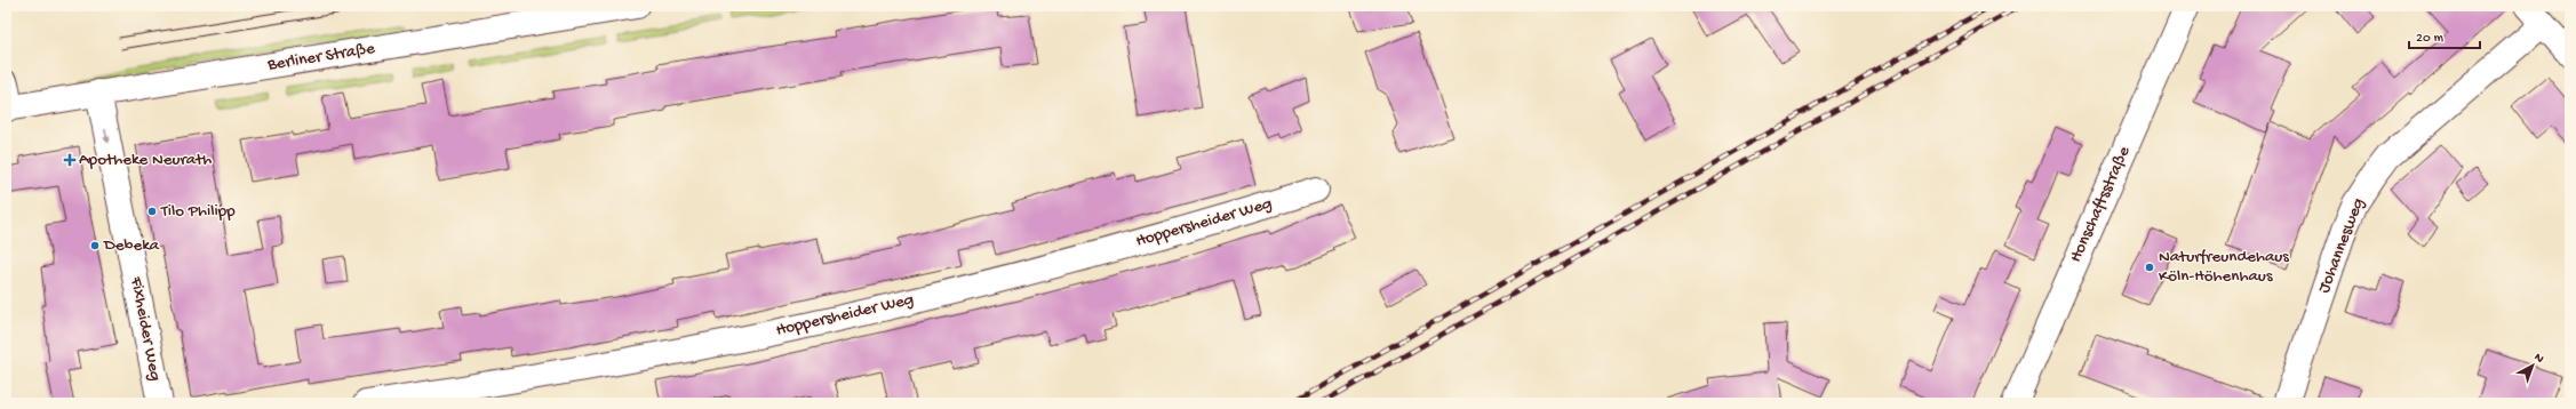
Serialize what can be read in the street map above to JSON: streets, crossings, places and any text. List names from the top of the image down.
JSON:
{
  "streets": {
    "street": [
      "Berliner Straße",
      "Honschaftsstraße",
      "Hoppersheider Weg",
      "Johannesweg",
      "Fixheider Weg"
    ]
  },
  "crossings": [
    ["Berliner Straße", "Fixheider Weg"]
  ],
  "one_way": ["Fixheider Weg"],
  "places": {
    "health": ["Apotheke Neurath"],
    "other": ["Tilo Philipp", "Debeka", "Naturfreundehaus Köln-Höhenhaus"]
  },
  "scale_bar": "20 m",
  "north": "top right"
}
